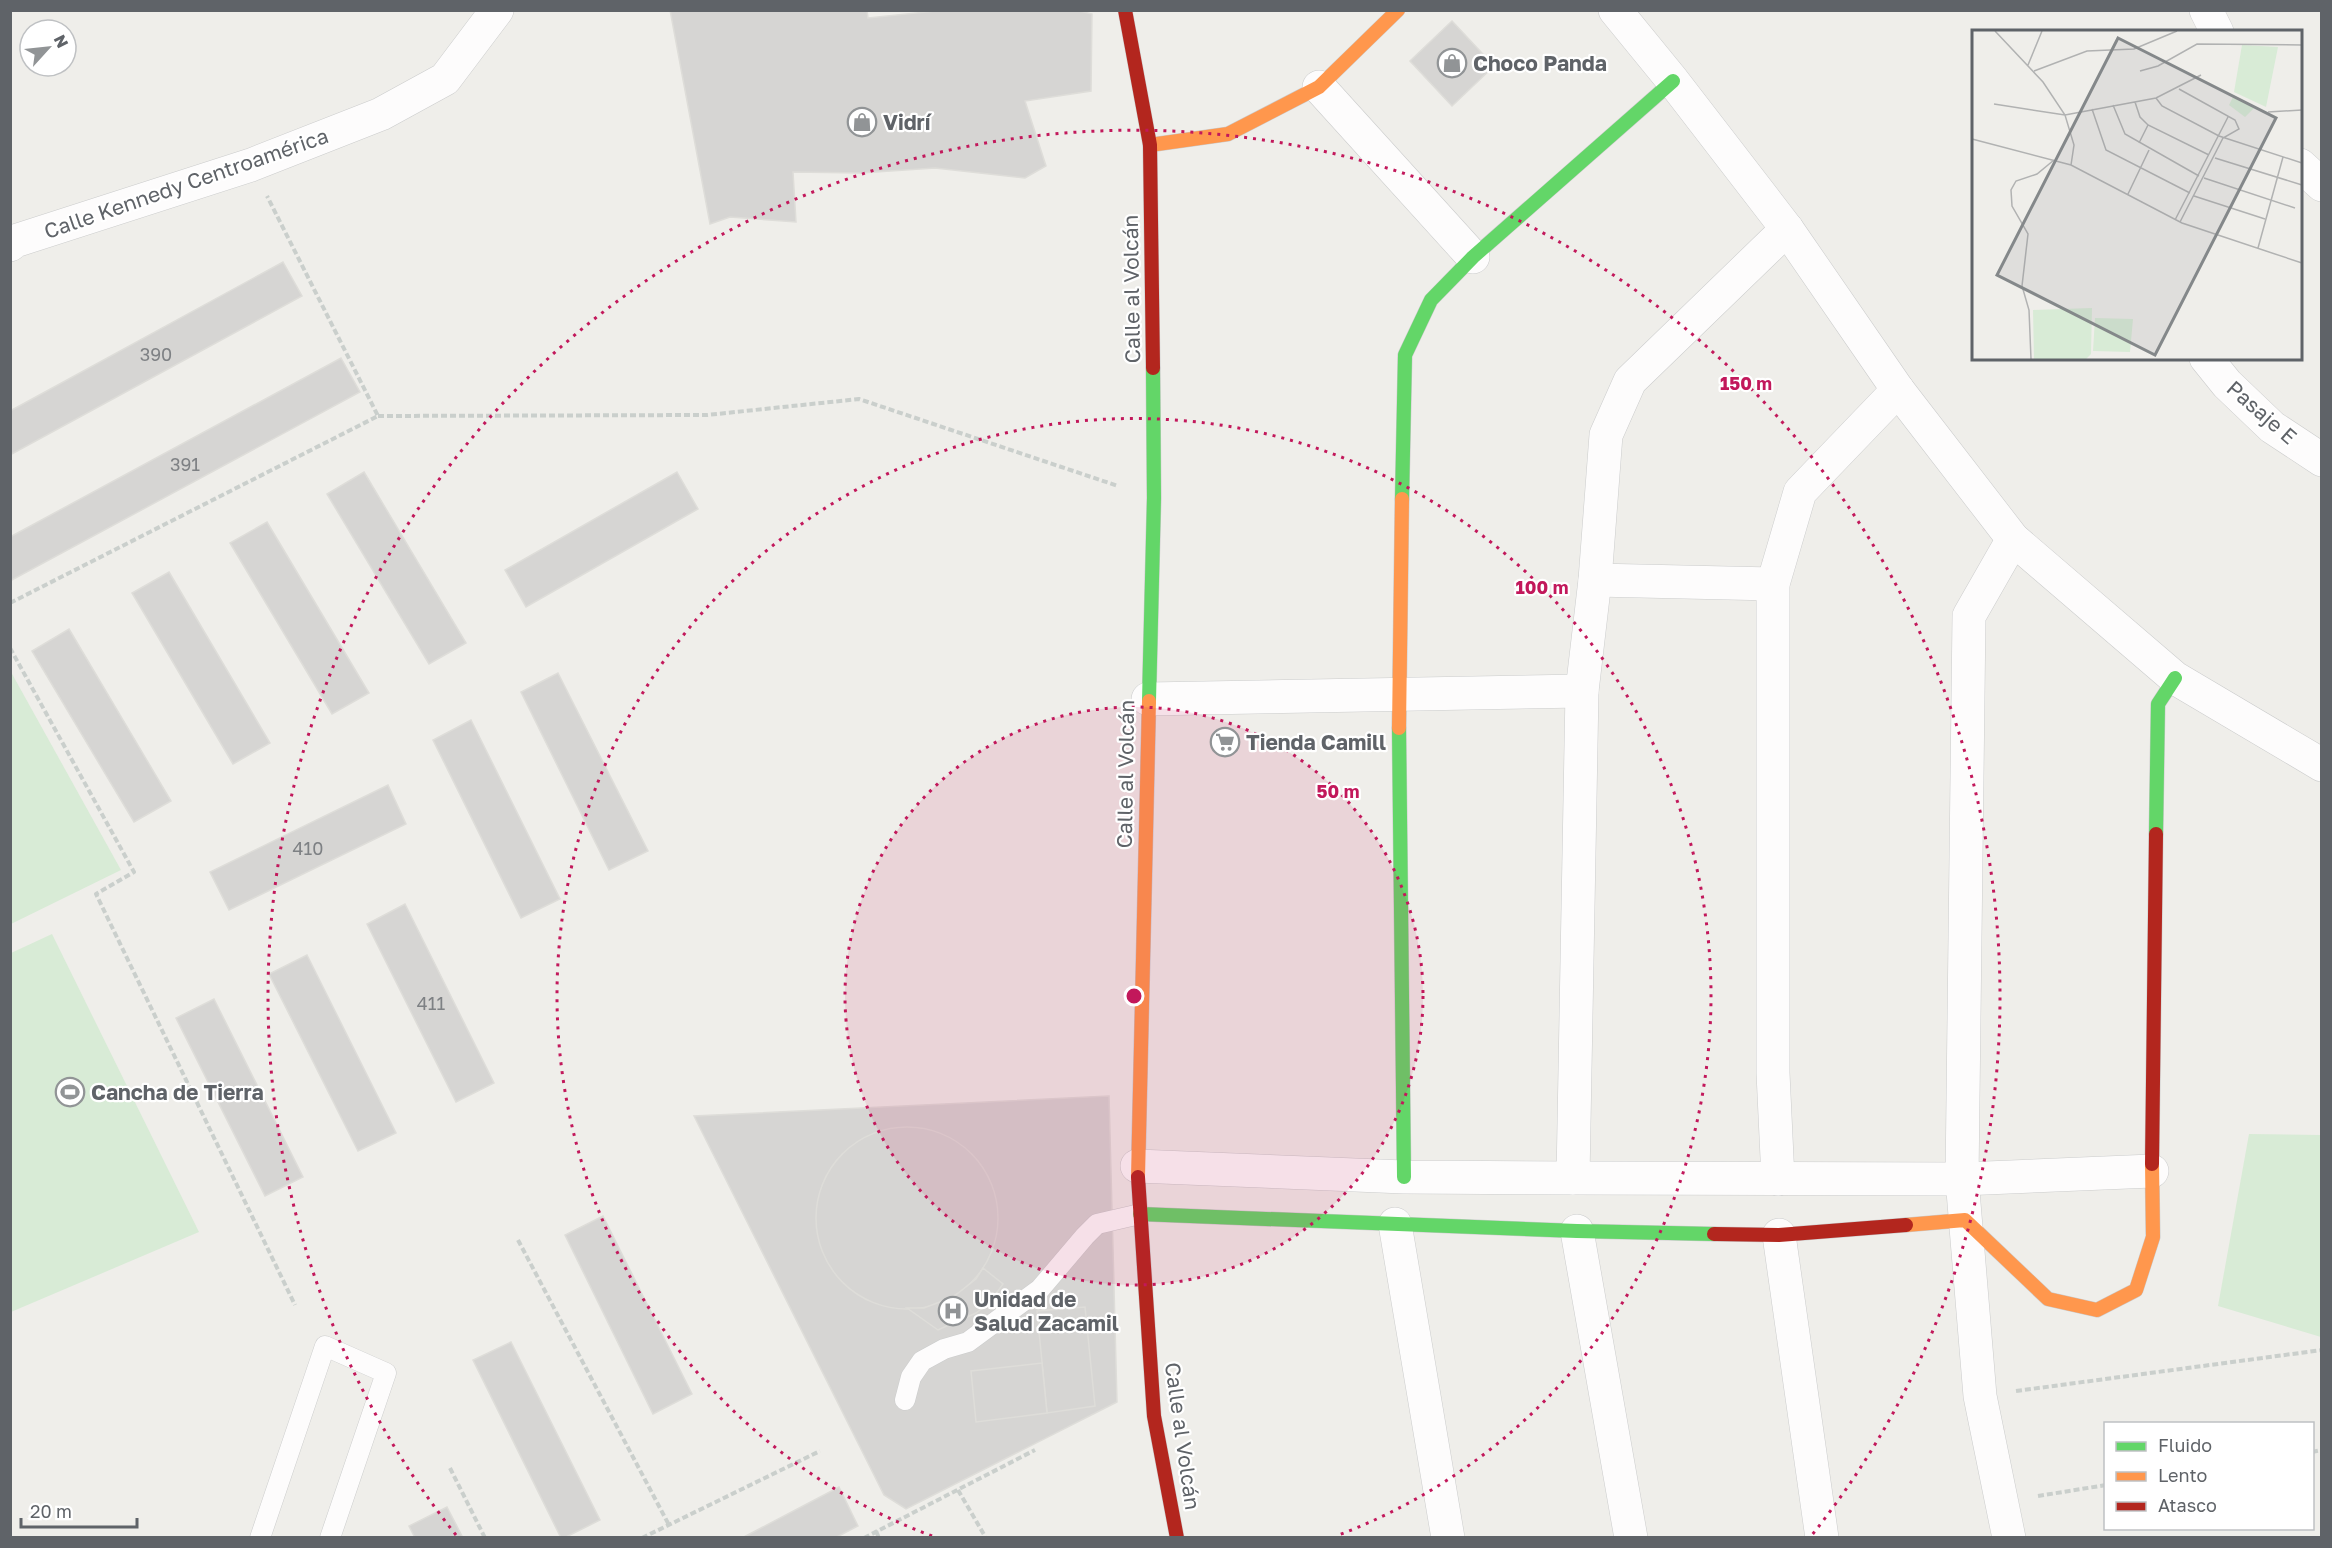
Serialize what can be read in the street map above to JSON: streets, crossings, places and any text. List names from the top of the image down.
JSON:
{
  "streets": {
    "street": ["Calle Kennedy Centroamérica", "Calle al Volcán", "Pasaje E"]
  },
  "places": {
    "shop": ["Choco Panda", "Vidrí"],
    "supermarket": ["Tienda Camill"],
    "sports": ["Cancha de Tierra"],
    "hospital": ["Unidad de Salud Zacamil"]
  },
  "house_numbers": [
    "390",
    "391",
    "410",
    "411"
  ],
  "legend": ["Fluido", "Lento", "Atasco"],
  "scale_bar": "20 m",
  "north": "top right",
  "rings": ["150 m", "100 m", "50 m"]
}
